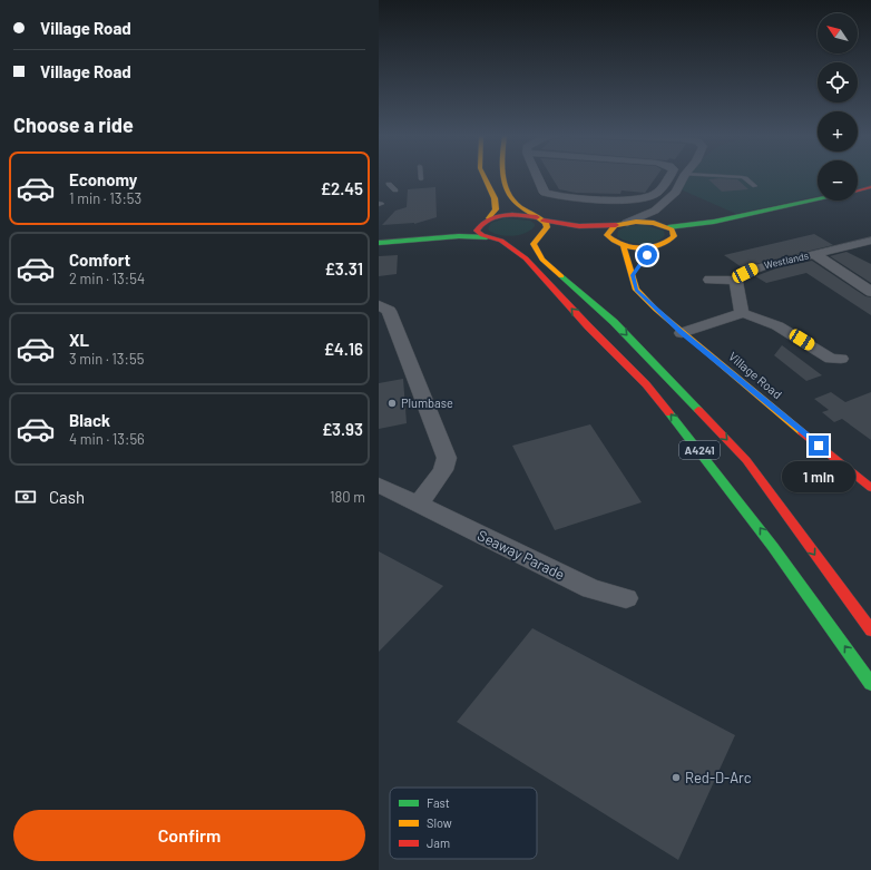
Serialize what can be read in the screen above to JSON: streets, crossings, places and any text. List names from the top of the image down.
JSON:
{
  "streets": {
    "main road": ["Village Road", "A4241"],
    "street": ["Westlands", "Seaway Parade"]
  },
  "places": ["Plumbase", "Red-D-Arc"],
  "legend": ["Fast", "Slow", "Jam"],
  "north": "top left",
  "page": {
    "banner": ["Village Road", "Village Road"],
    "map_buttons": ["+", "−"],
    "heading": "Choose a ride",
    "list": [
      {
        "name": "Economy",
        "note": "1 min · 13:53",
        "value": "£2.45"
      },
      {
        "name": "Comfort",
        "note": "2 min · 13:54",
        "value": "£3.31"
      },
      {
        "name": "XL",
        "note": "3 min · 13:55",
        "value": "£4.16"
      },
      {
        "name": "Black",
        "note": "4 min · 13:56",
        "value": "£3.93"
      }
    ],
    "bubble": "1 min",
    "pay": ["Cash", "180 m"],
    "buttons": "Confirm"
  }
}
